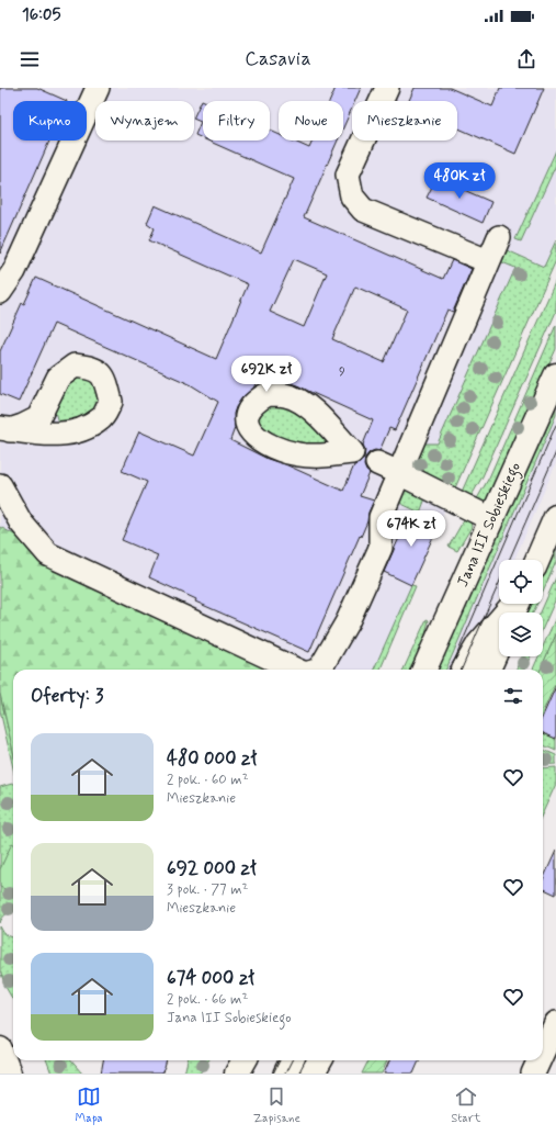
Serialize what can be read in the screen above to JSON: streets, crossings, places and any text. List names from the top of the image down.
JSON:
{
  "streets": {
    "main road": ["Jana III Sobieskiego"]
  },
  "house_numbers": ["9"],
  "page": {
    "status": "16:05",
    "header": "Casavia",
    "chip": [
      "Kupno",
      "Wynajem",
      "Filtry",
      "Nowe",
      "Mieszkanie"
    ],
    "price": ["480K zł", "692K zł", "674K zł"],
    "heading": "Oferty: 3",
    "list": [
      {
        "name": "480 000 zł",
        "note": "2 pok. · 60 m² · Mieszkanie"
      },
      {
        "name": "692 000 zł",
        "note": "3 pok. · 77 m² · Mieszkanie"
      },
      {
        "name": "674 000 zł",
        "note": "2 pok. · 66 m² · Jana III Sobieskiego"
      }
    ],
    "tabs": ["Mapa", "Zapisane", "Start"]
  }
}
